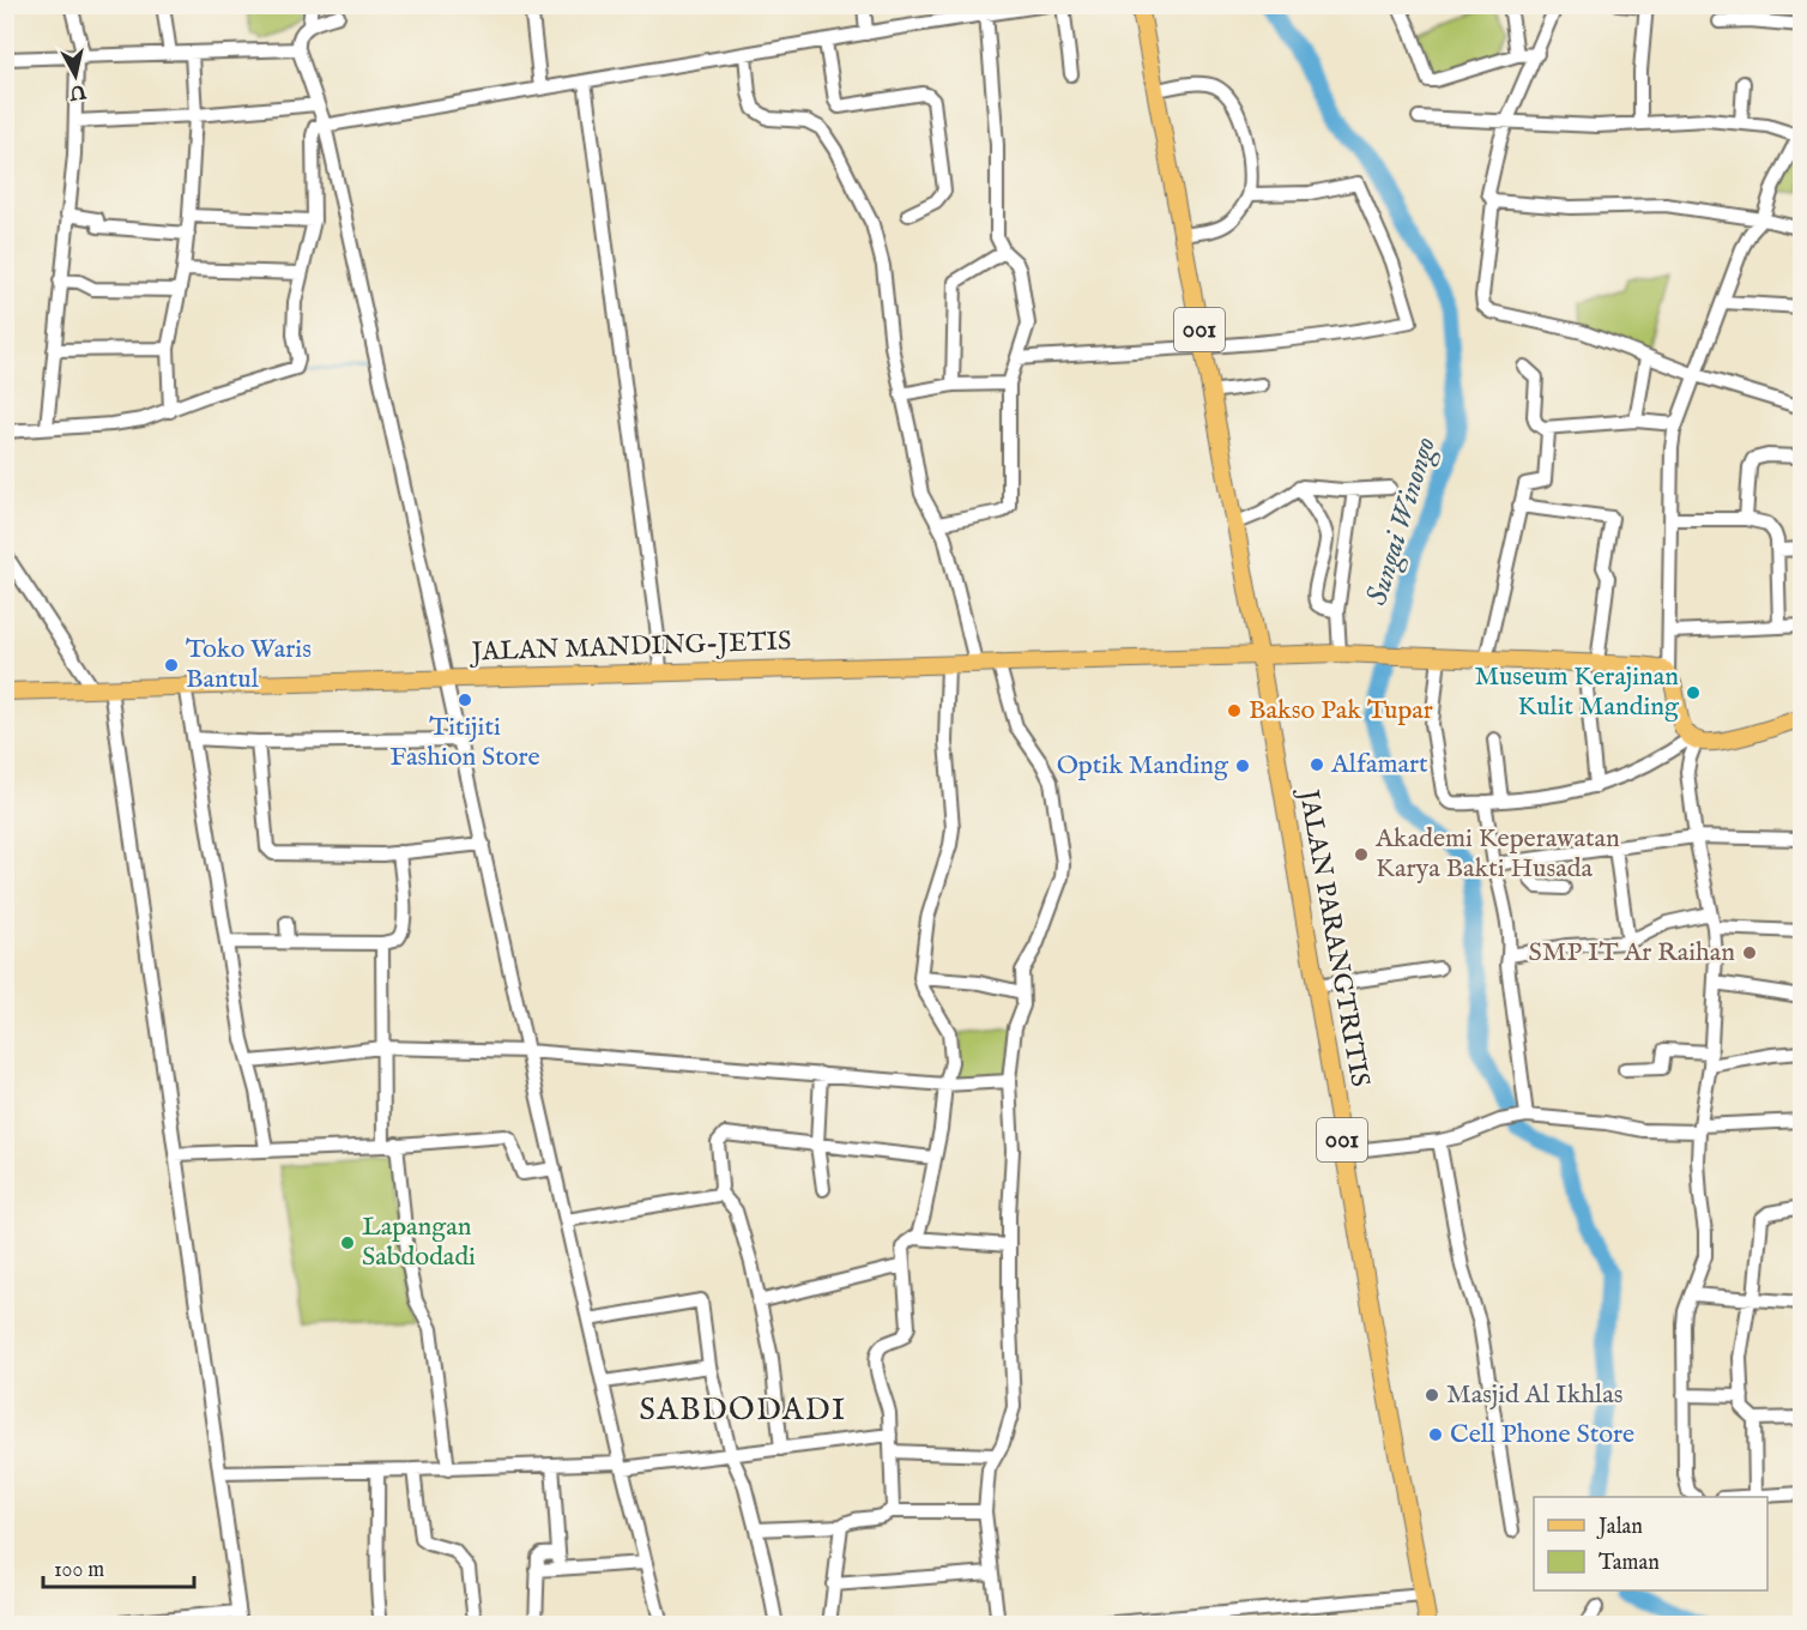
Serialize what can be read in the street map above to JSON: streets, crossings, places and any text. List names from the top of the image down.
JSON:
{
  "streets": {
    "main road": ["001", "JALAN MANDING-JETIS", "JALAN PARANGTRITIS"]
  },
  "crossings": [
    ["JALAN MANDING-JETIS", "JALAN PARANGTRITIS"]
  ],
  "districts": ["SABDODADI"],
  "water": ["Sungai Winongo"],
  "places": [
    "Toko Waris Bantul",
    "Museum Kerajinan Kulit Manding",
    "Titijiti Fashion Store",
    "Bakso Pak Tupar",
    "Alfamart",
    "Optik Manding",
    "Akademi Keperawatan Karya Bakti Husada",
    "SMP IT Ar Raihan",
    "Lapangan Sabdodadi",
    "Masjid Al Ikhlas",
    "Cell Phone Store"
  ],
  "legend": ["Jalan", "Taman"],
  "scale_bar": "100 m",
  "north": "bottom"
}
